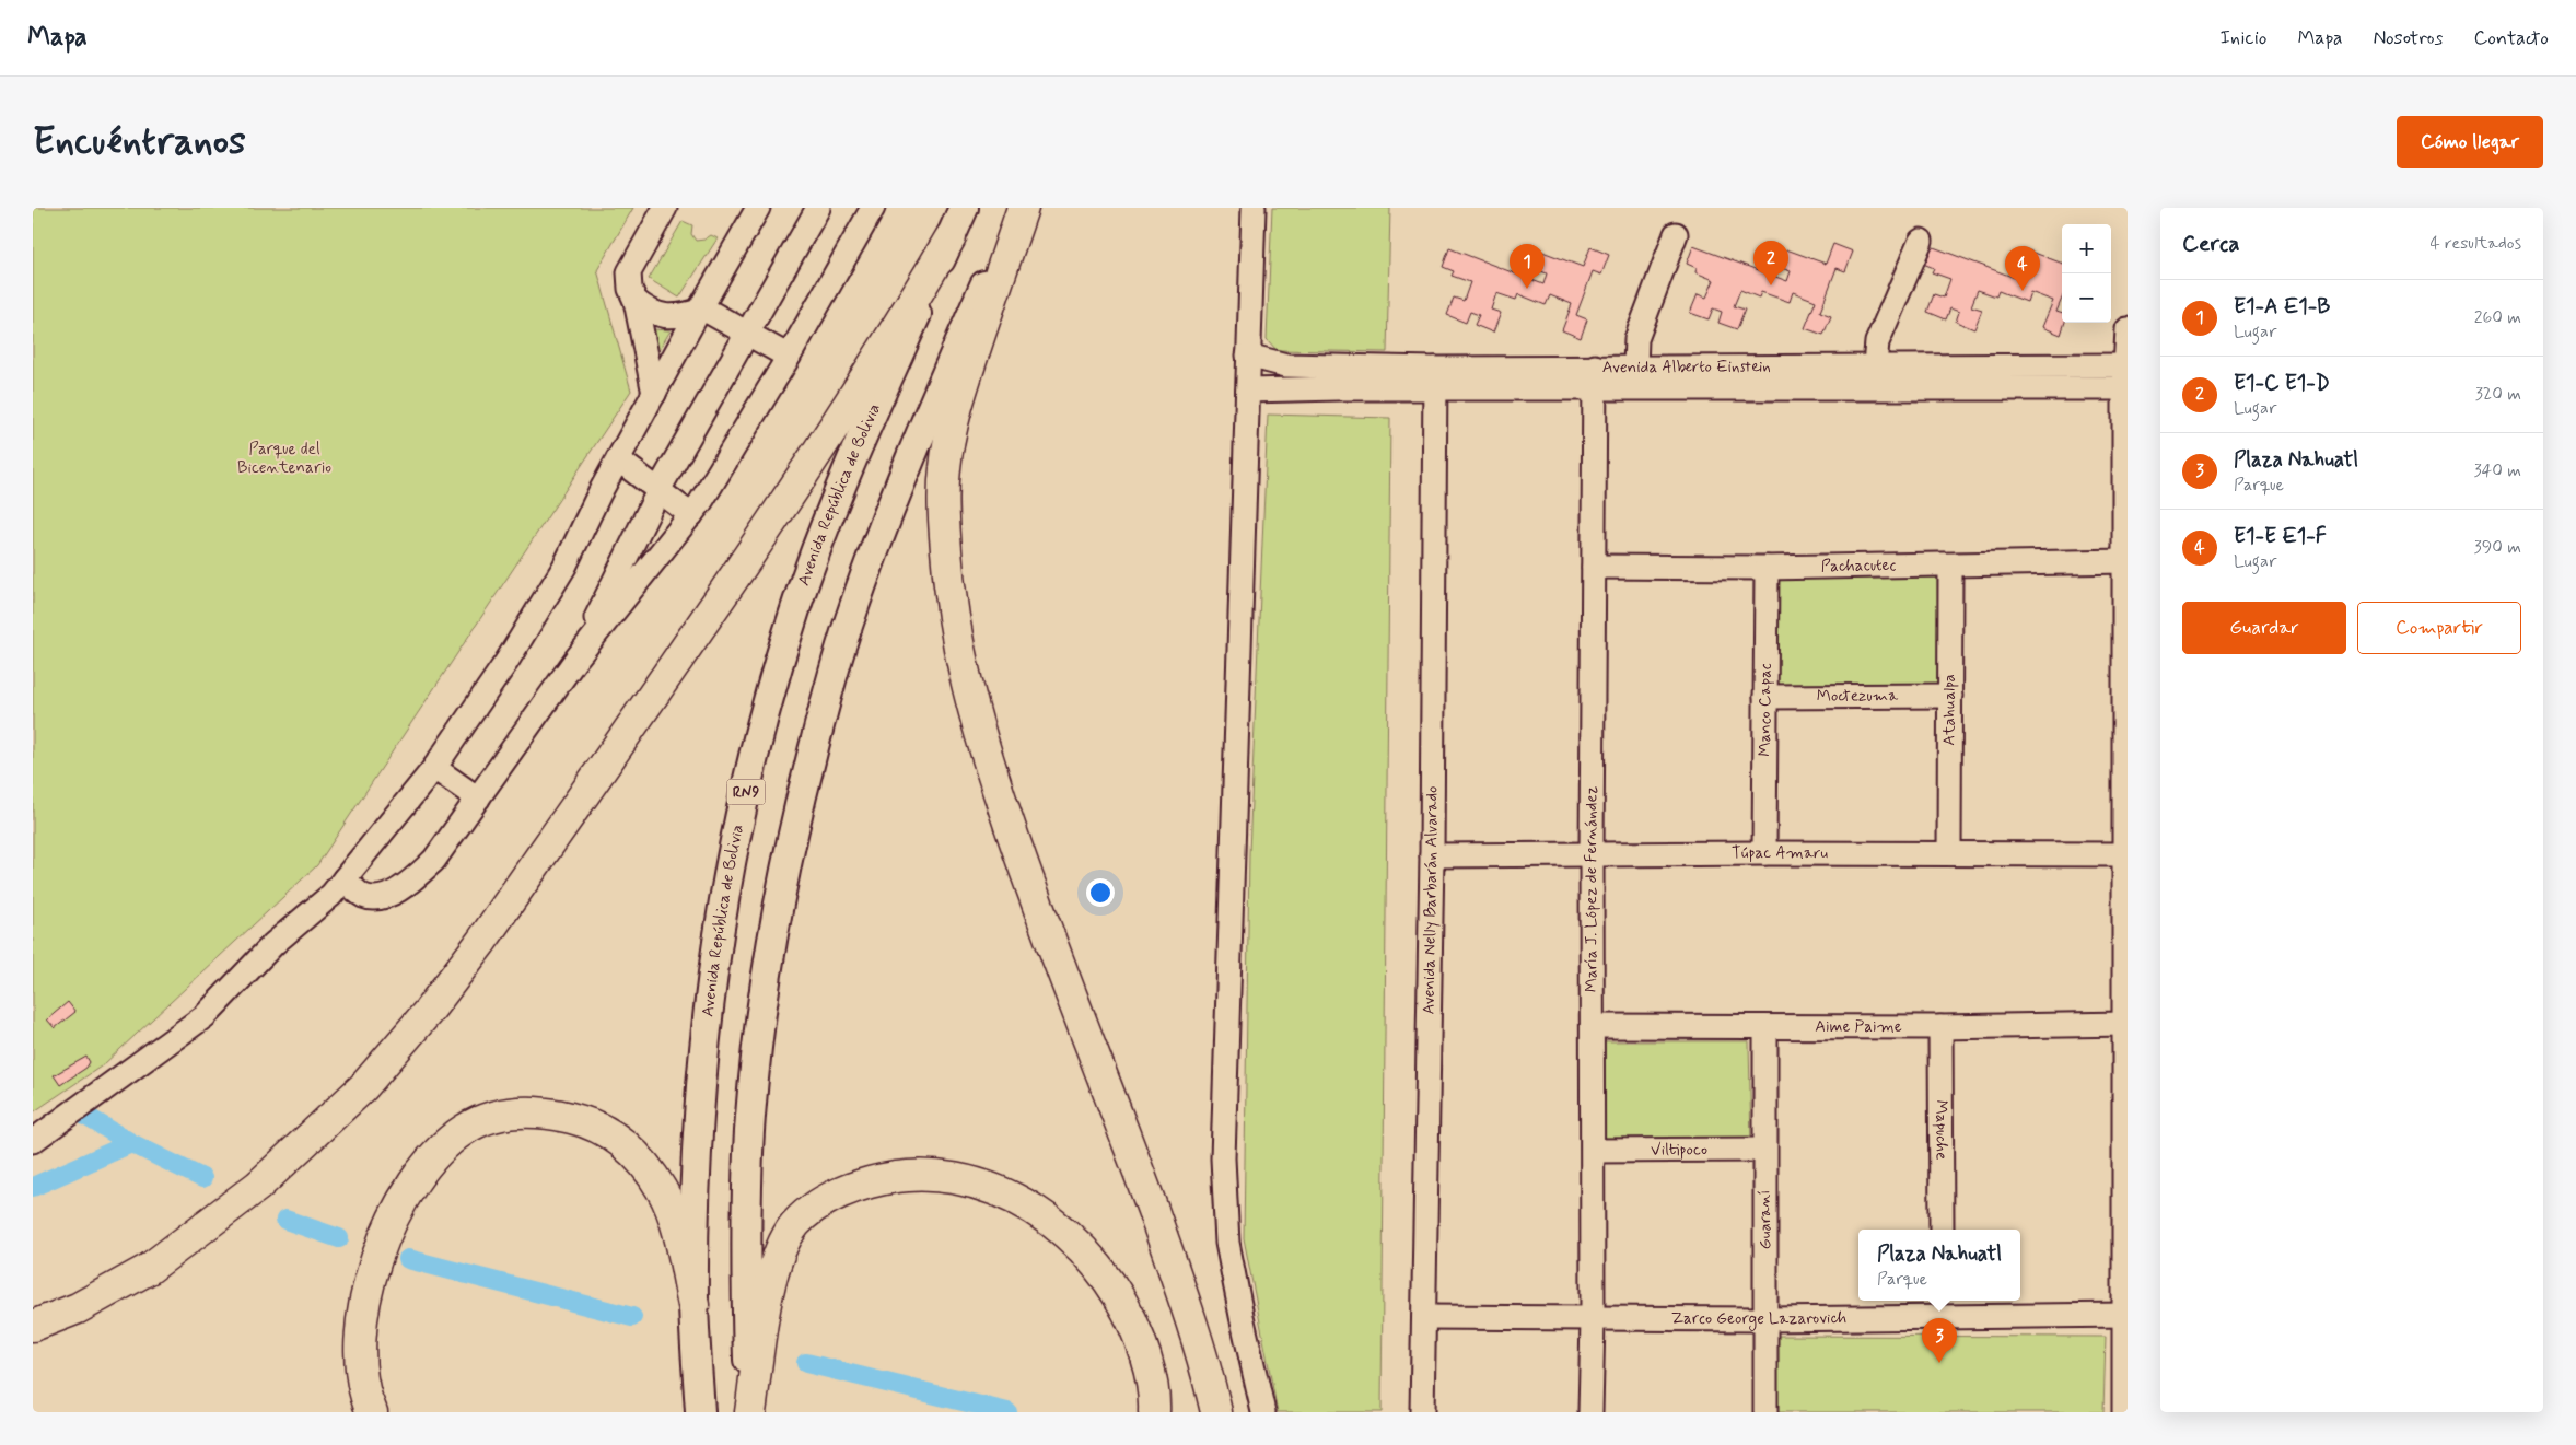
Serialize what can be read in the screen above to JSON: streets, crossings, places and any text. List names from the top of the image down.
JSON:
{
  "streets": {
    "main road": ["Avenida República de Bolivia", "RN9"],
    "street": [
      "Avenida Alberto Einstein",
      "Pachacutec",
      "Moctezuma",
      "Atahualpa",
      "Manco Capac",
      "Túpac Amaru",
      "María J. López de Fernández",
      "Avenida Nelly Barbarán Alvarado",
      "Aime Paime",
      "Mapuche",
      "Viltipoco",
      "Guaraní",
      "Zarco George Lazarovich"
    ]
  },
  "crossings": [
    ["Avenida Alberto Einstein", "María J. López de Fernández"],
    ["Avenida Alberto Einstein", "Avenida Nelly Barbarán Alvarado"],
    ["Pachacutec", "Atahualpa"],
    ["Pachacutec", "Manco Capac"],
    ["Pachacutec", "María J. López de Fernández"],
    ["Moctezuma", "Atahualpa"],
    ["Moctezuma", "Manco Capac"],
    ["Atahualpa", "Túpac Amaru"],
    ["Manco Capac", "Túpac Amaru"],
    ["Túpac Amaru", "María J. López de Fernández"],
    ["Túpac Amaru", "Avenida Nelly Barbarán Alvarado"],
    ["María J. López de Fernández", "Aime Paime"],
    ["María J. López de Fernández", "Viltipoco"],
    ["María J. López de Fernández", "Zarco George Lazarovich"],
    ["Avenida Nelly Barbarán Alvarado", "Zarco George Lazarovich"],
    ["Aime Paime", "Mapuche"],
    ["Aime Paime", "Guaraní"],
    ["Viltipoco", "Guaraní"],
    ["Guaraní", "Zarco George Lazarovich"]
  ],
  "parks": ["Parque del Bicentenario"],
  "page": {
    "header": "Mapa",
    "nav": [
      "Inicio",
      "Mapa",
      "Nosotros",
      "Contacto"
    ],
    "buttons": [
      "Cómo llegar",
      ["Guardar", "Compartir"]
    ],
    "title": "Encuéntranos",
    "heading": ["Cerca", "4 resultados"],
    "map_buttons": ["+", "−"],
    "pins": [
      "2",
      "1",
      "4",
      "3"
    ],
    "list": [
      {
        "mark": "1",
        "name": "E1-A E1-B",
        "note": "Lugar",
        "value": "260 m"
      },
      {
        "mark": "2",
        "name": "E1-C E1-D",
        "note": "Lugar",
        "value": "320 m"
      },
      {
        "mark": "3",
        "name": "Plaza Nahuatl",
        "note": "Parque",
        "value": "340 m"
      },
      {
        "mark": "4",
        "name": "E1-E E1-F",
        "note": "Lugar",
        "value": "390 m"
      }
    ],
    "popup": ["Plaza Nahuatl", "Parque"]
  }
}
